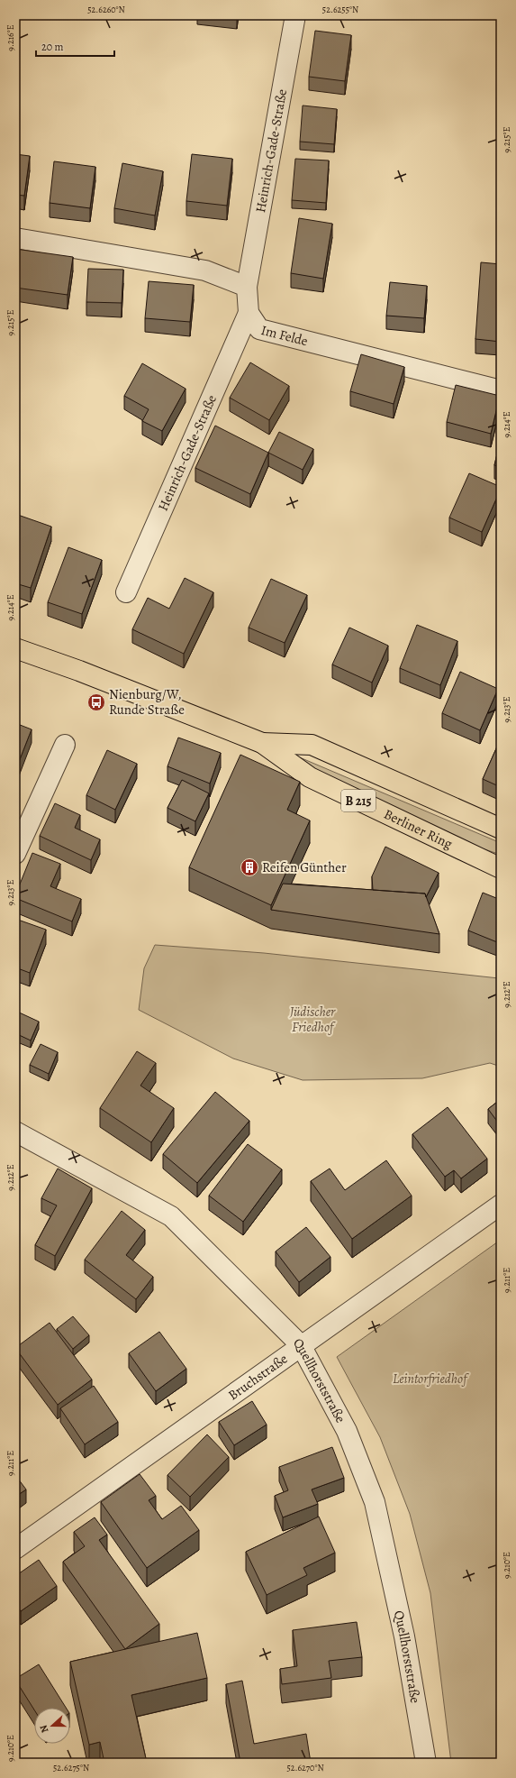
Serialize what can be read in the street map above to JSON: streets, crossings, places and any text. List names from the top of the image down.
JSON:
{
  "streets": {
    "main road": ["B 215", "Berliner Ring"],
    "street": [
      "Heinrich-Gade-Straße",
      "Im Felde",
      "Bruchstraße",
      "Quellhorststraße"
    ]
  },
  "crossings": [
    ["Heinrich-Gade-Straße", "Im Felde"],
    ["Bruchstraße", "Quellhorststraße"]
  ],
  "parks": ["Jüdischer Friedhof", "Leintorfriedhof"],
  "places": {
    "bus stop": ["Nienburg/W, Runde Straße"],
    "building": ["Reifen Günther"]
  },
  "scale_bar": "20 m",
  "north": "left",
  "coordinates": [
    "52.6260°N",
    "52.6255°N",
    "9.216°E",
    "9.215°E",
    "9.214°E",
    "9.213°E",
    "9.212°E",
    "9.211°E",
    "9.210°E",
    "52.6275°N",
    "52.6270°N"
  ]
}
